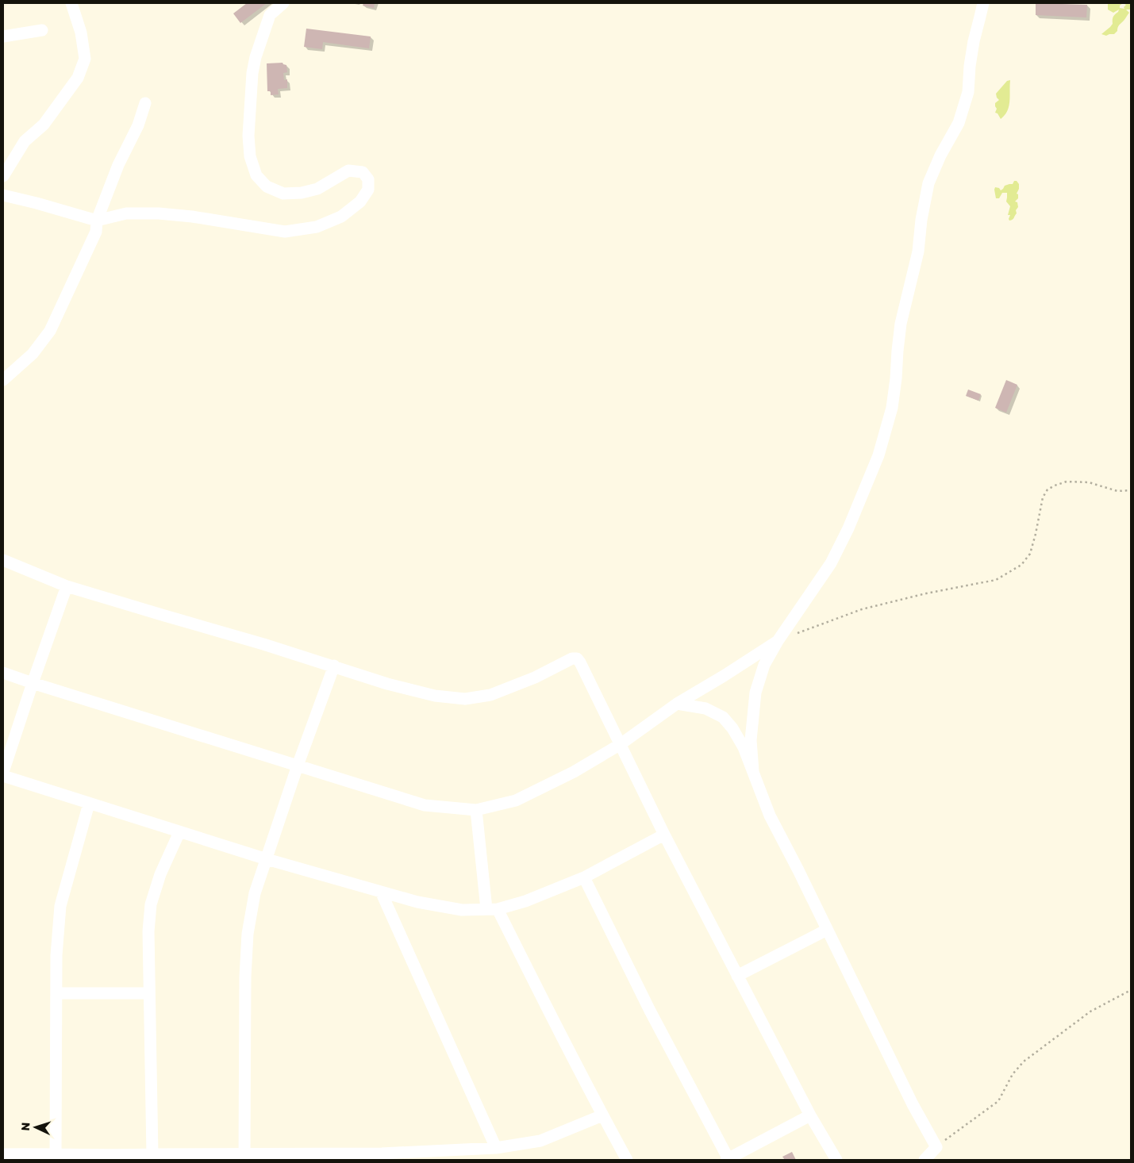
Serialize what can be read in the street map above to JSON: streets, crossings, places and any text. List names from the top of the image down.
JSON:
{
  "north": "left"
}
